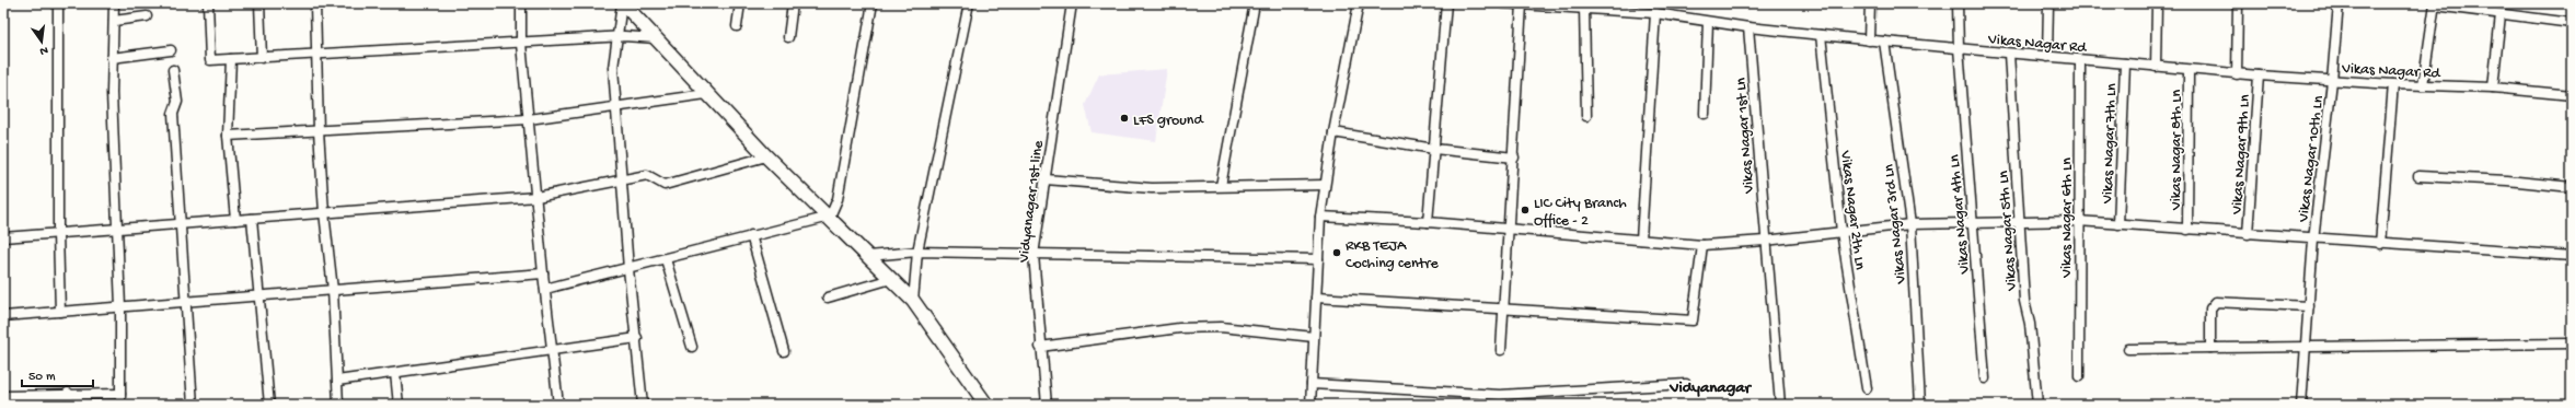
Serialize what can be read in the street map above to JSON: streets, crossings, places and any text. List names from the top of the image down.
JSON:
{
  "streets": {
    "street": [
      "Vikas Nagar Rd",
      "Vikas Nagar 1st Ln",
      "Vikas Nagar 7th Ln",
      "Vikas Nagar 8th Ln",
      "Vikas Nagar 9th Ln",
      "Vikas Nagar 10th Ln",
      "Vidyanagar 1st line",
      "Vikas Nagar 2th Ln",
      "Vikas Nagar 4th Ln",
      "Vikas Nagar 6th Ln",
      "Vikas Nagar 3rd Ln",
      "Vikas Nagar 5th Ln"
    ]
  },
  "crossings": [
    ["Vikas Nagar Rd", "Vikas Nagar 1st Ln"],
    ["Vikas Nagar Rd", "Vikas Nagar 7th Ln"],
    ["Vikas Nagar Rd", "Vikas Nagar 8th Ln"],
    ["Vikas Nagar Rd", "Vikas Nagar 9th Ln"],
    ["Vikas Nagar Rd", "Vikas Nagar 10th Ln"],
    ["Vikas Nagar Rd", "Vikas Nagar 2th Ln"],
    ["Vikas Nagar Rd", "Vikas Nagar 4th Ln"],
    ["Vikas Nagar Rd", "Vikas Nagar 6th Ln"],
    ["Vikas Nagar Rd", "Vikas Nagar 3rd Ln"],
    ["Vikas Nagar Rd", "Vikas Nagar 5th Ln"]
  ],
  "districts": ["Vidyanagar"],
  "places": ["LFS ground", "LIC City Branch Office - 2", "RKB TEJA Coching centre"],
  "scale_bar": "50 m",
  "north": "bottom"
}
